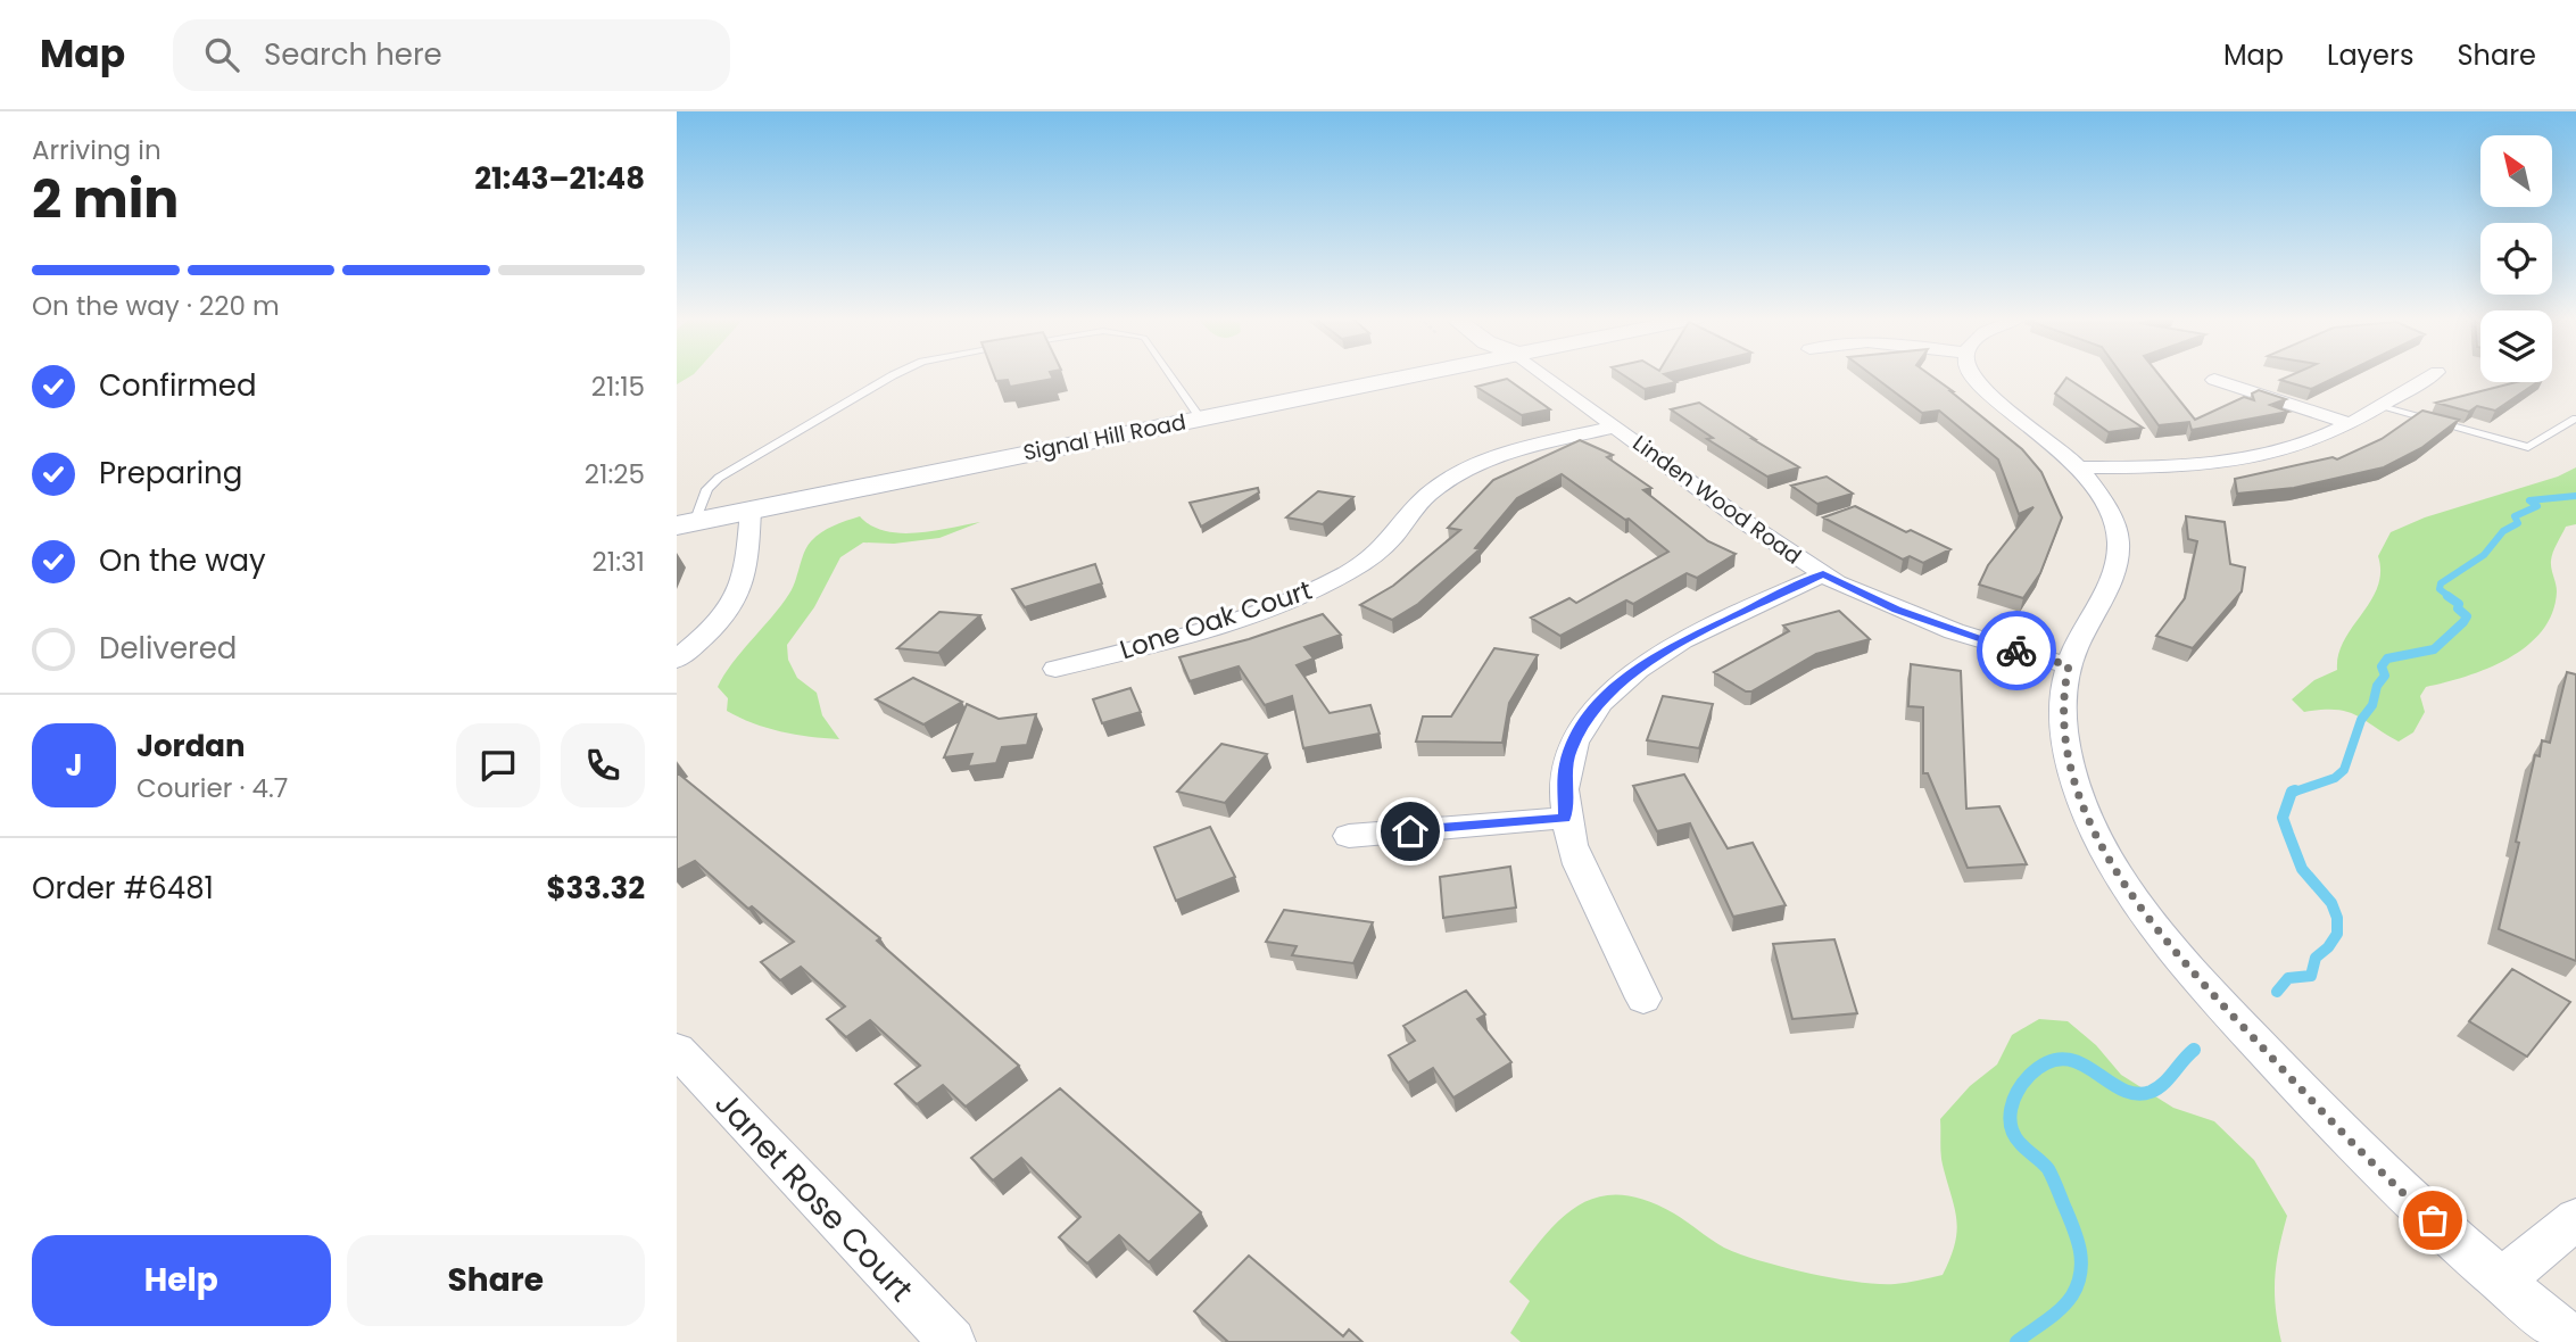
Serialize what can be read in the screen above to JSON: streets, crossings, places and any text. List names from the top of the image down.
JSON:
{
  "streets": {
    "main road": ["Signal Hill Road"],
    "street": ["Linden Wood Road", "Lone Oak Court", "Janet Rose Court"]
  },
  "crossings": [
    ["Linden Wood Road", "Lone Oak Court"]
  ],
  "north": "top left",
  "page": {
    "header": "Map",
    "search": "Search here",
    "nav": ["Map", "Layers", "Share"],
    "heading": ["2 min", "Arriving in", "21:43–21:48"],
    "panel": [
      "Jordan",
      "Courier · 4.7",
      "Order #6481",
      "$33.32"
    ],
    "bar": "On the way · 220 m",
    "list": [
      ["Confirmed", "21:15"],
      ["Preparing", "21:25"],
      ["On the way", "21:31"],
      "Delivered"
    ],
    "round": "J",
    "buttons": ["Help", "Share"]
  }
}
